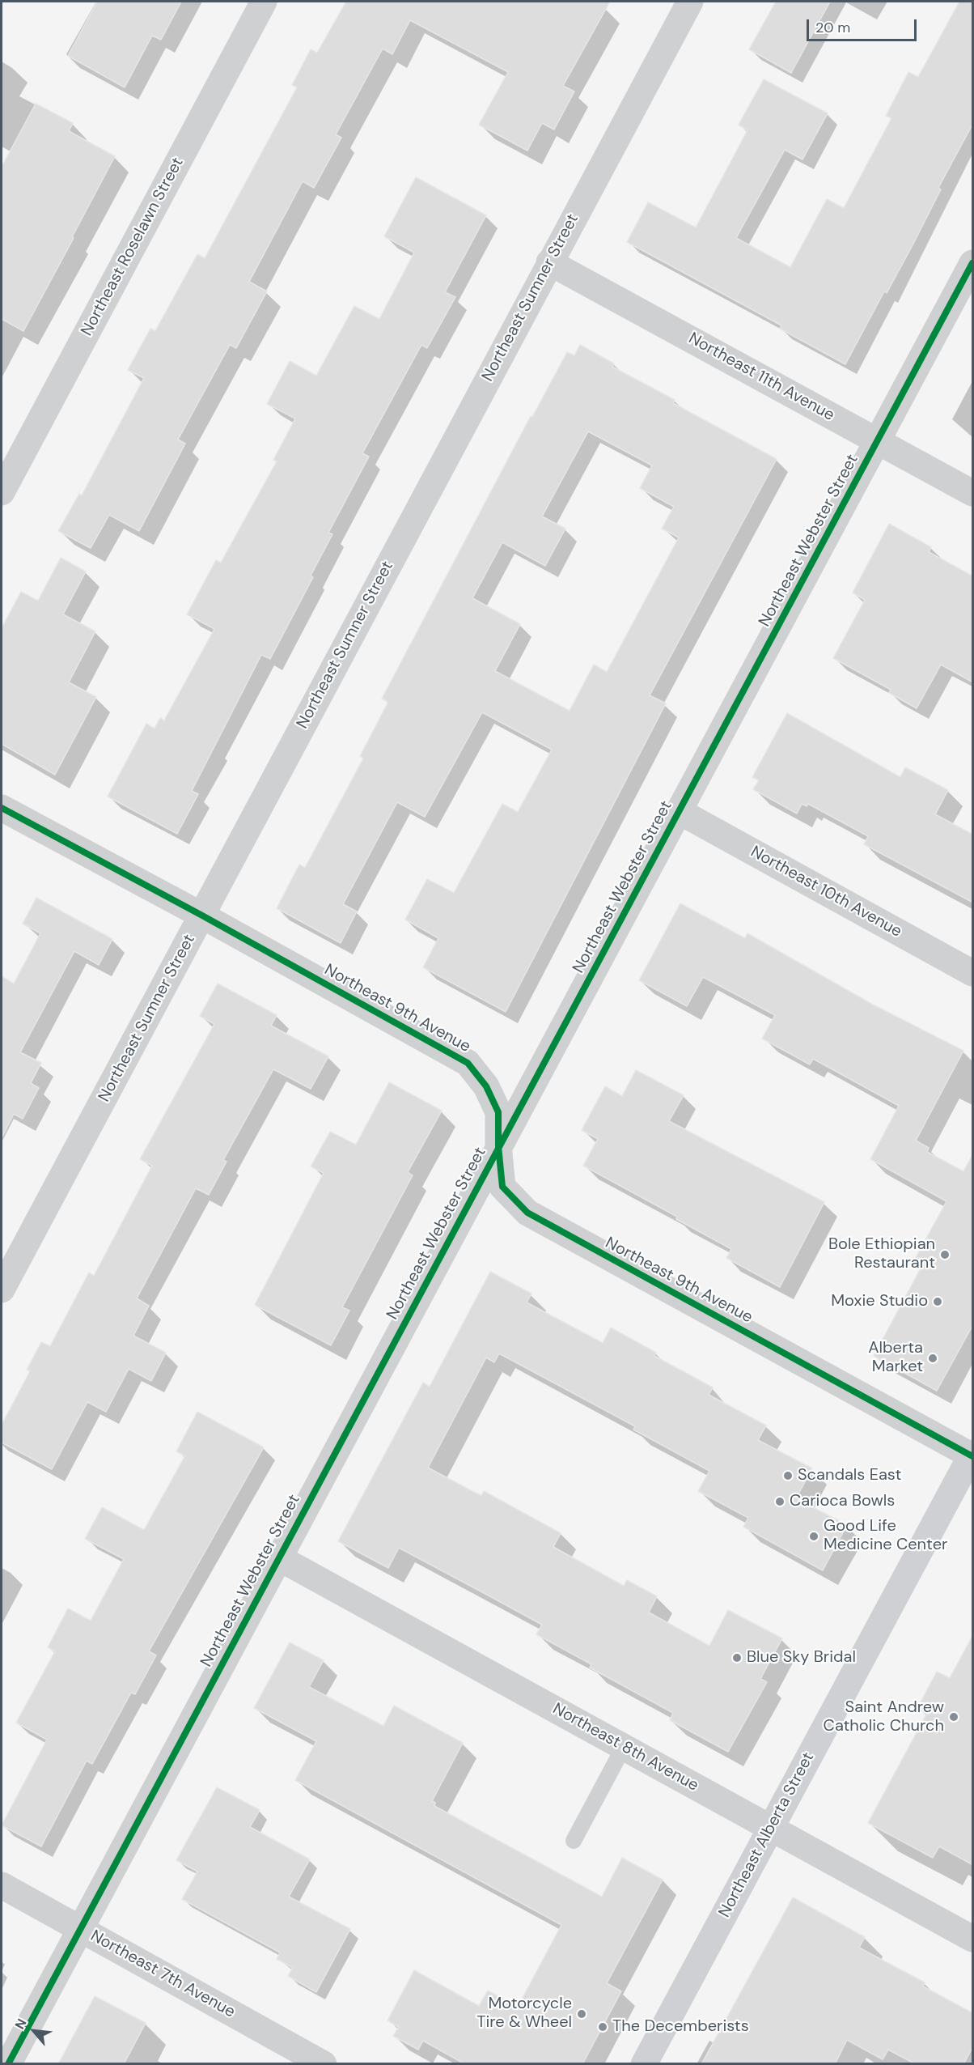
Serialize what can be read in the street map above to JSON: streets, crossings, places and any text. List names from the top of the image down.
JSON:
{
  "streets": {
    "street": [
      "Northeast Roselawn Street",
      "Northeast Sumner Street",
      "Northeast 11th Avenue",
      "Northeast Webster Street",
      "Northeast 10th Avenue",
      "Northeast 9th Avenue",
      "Northeast 8th Avenue",
      "Northeast Alberta Street",
      "Northeast 7th Avenue"
    ]
  },
  "crossings": [
    ["Northeast Sumner Street", "Northeast 11th Avenue"],
    ["Northeast Sumner Street", "Northeast 9th Avenue"],
    ["Northeast 11th Avenue", "Northeast Webster Street"],
    ["Northeast Webster Street", "Northeast 10th Avenue"],
    ["Northeast Webster Street", "Northeast 9th Avenue"],
    ["Northeast Webster Street", "Northeast 8th Avenue"],
    ["Northeast Webster Street", "Northeast 7th Avenue"],
    ["Northeast 9th Avenue", "Northeast Alberta Street"],
    ["Northeast 8th Avenue", "Northeast Alberta Street"]
  ],
  "places": [
    "Bole Ethiopian Restaurant",
    "Moxie Studio",
    "Alberta Market",
    "Scandals East",
    "Carioca Bowls",
    "Good Life Medicine Center",
    "Blue Sky Bridal",
    "Saint Andrew Catholic Church",
    "Motorcycle Tire & Wheel",
    "The Decemberists"
  ],
  "scale_bar": "20 m",
  "north": "top left"
}
